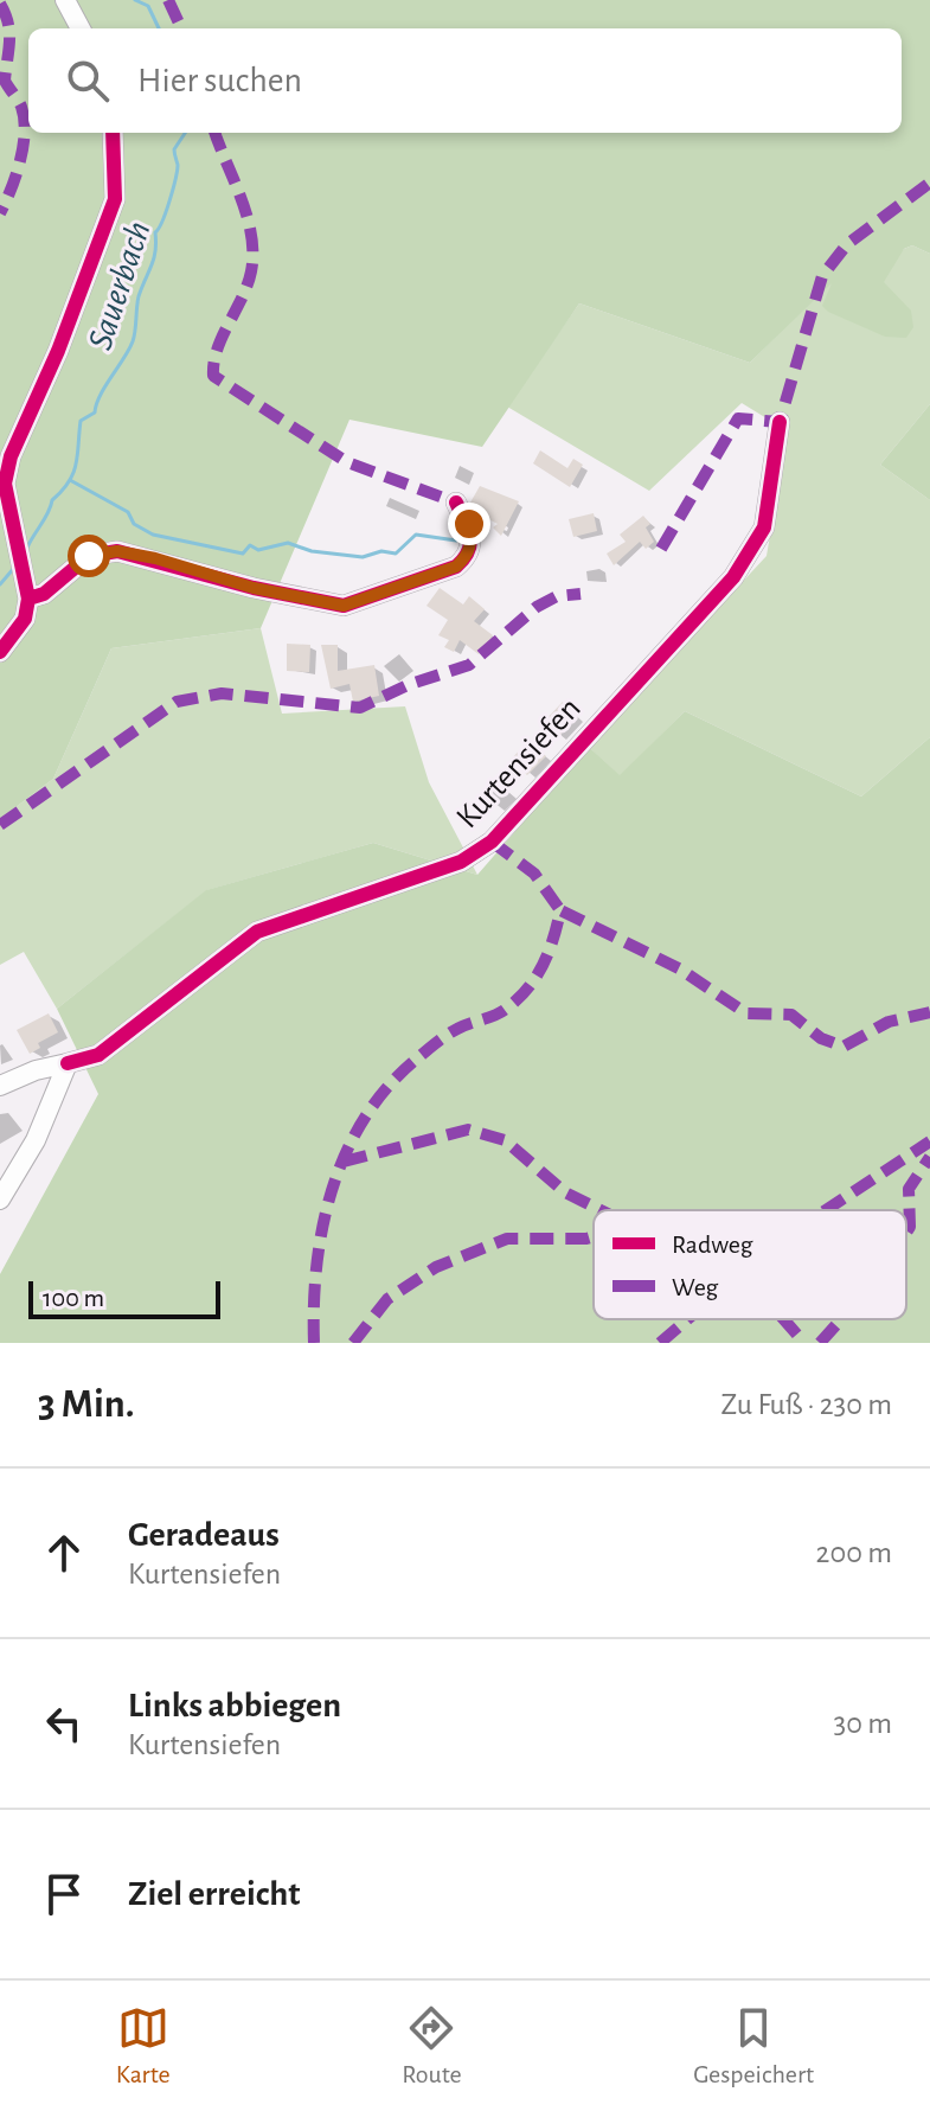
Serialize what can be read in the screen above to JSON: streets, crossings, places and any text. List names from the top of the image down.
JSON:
{
  "streets": {
    "street": ["Kurtensiefen"]
  },
  "water": ["Sauerbach"],
  "legend": ["Radweg", "Weg"],
  "scale_bar": "100 m",
  "page": {
    "search": "Hier suchen",
    "scale": "100 m",
    "heading": ["3 Min.", "Zu Fuß · 230 m"],
    "list": [
      ["Geradeaus", "Kurtensiefen", "200 m"],
      ["Links abbiegen", "Kurtensiefen", "30 m"],
      "Ziel erreicht"
    ],
    "nav": ["Karte", "Route", "Gespeichert"]
  }
}
